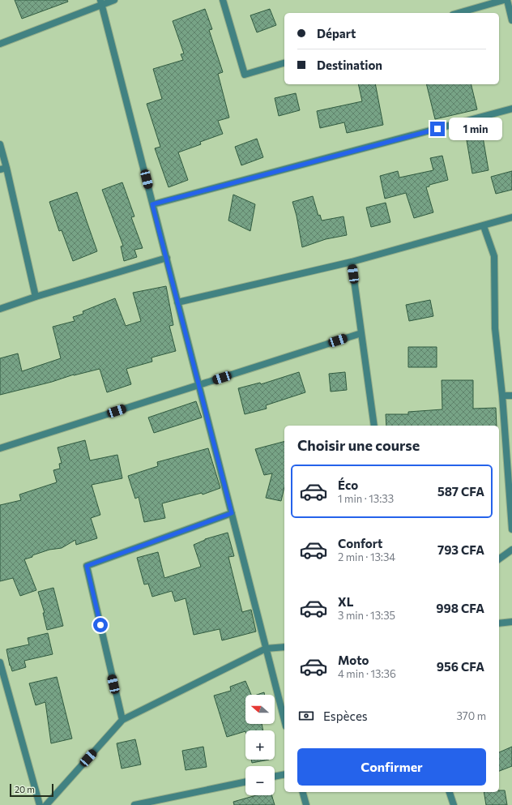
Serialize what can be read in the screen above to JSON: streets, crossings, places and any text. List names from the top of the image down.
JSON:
{
  "scale_bar": "20 m",
  "north": "left",
  "page": {
    "banner": ["Départ", "Destination"],
    "bubble": "1 min",
    "heading": "Choisir une course",
    "list": [
      {
        "name": "Éco",
        "note": "1 min · 13:33",
        "value": "587 CFA"
      },
      {
        "name": "Confort",
        "note": "2 min · 13:34",
        "value": "793 CFA"
      },
      {
        "name": "XL",
        "note": "3 min · 13:35",
        "value": "998 CFA"
      },
      {
        "name": "Moto",
        "note": "4 min · 13:36",
        "value": "956 CFA"
      }
    ],
    "map_buttons": ["+", "−"],
    "pay": ["Espèces", "370 m"],
    "buttons": "Confirmer",
    "scale": "20 m"
  }
}
